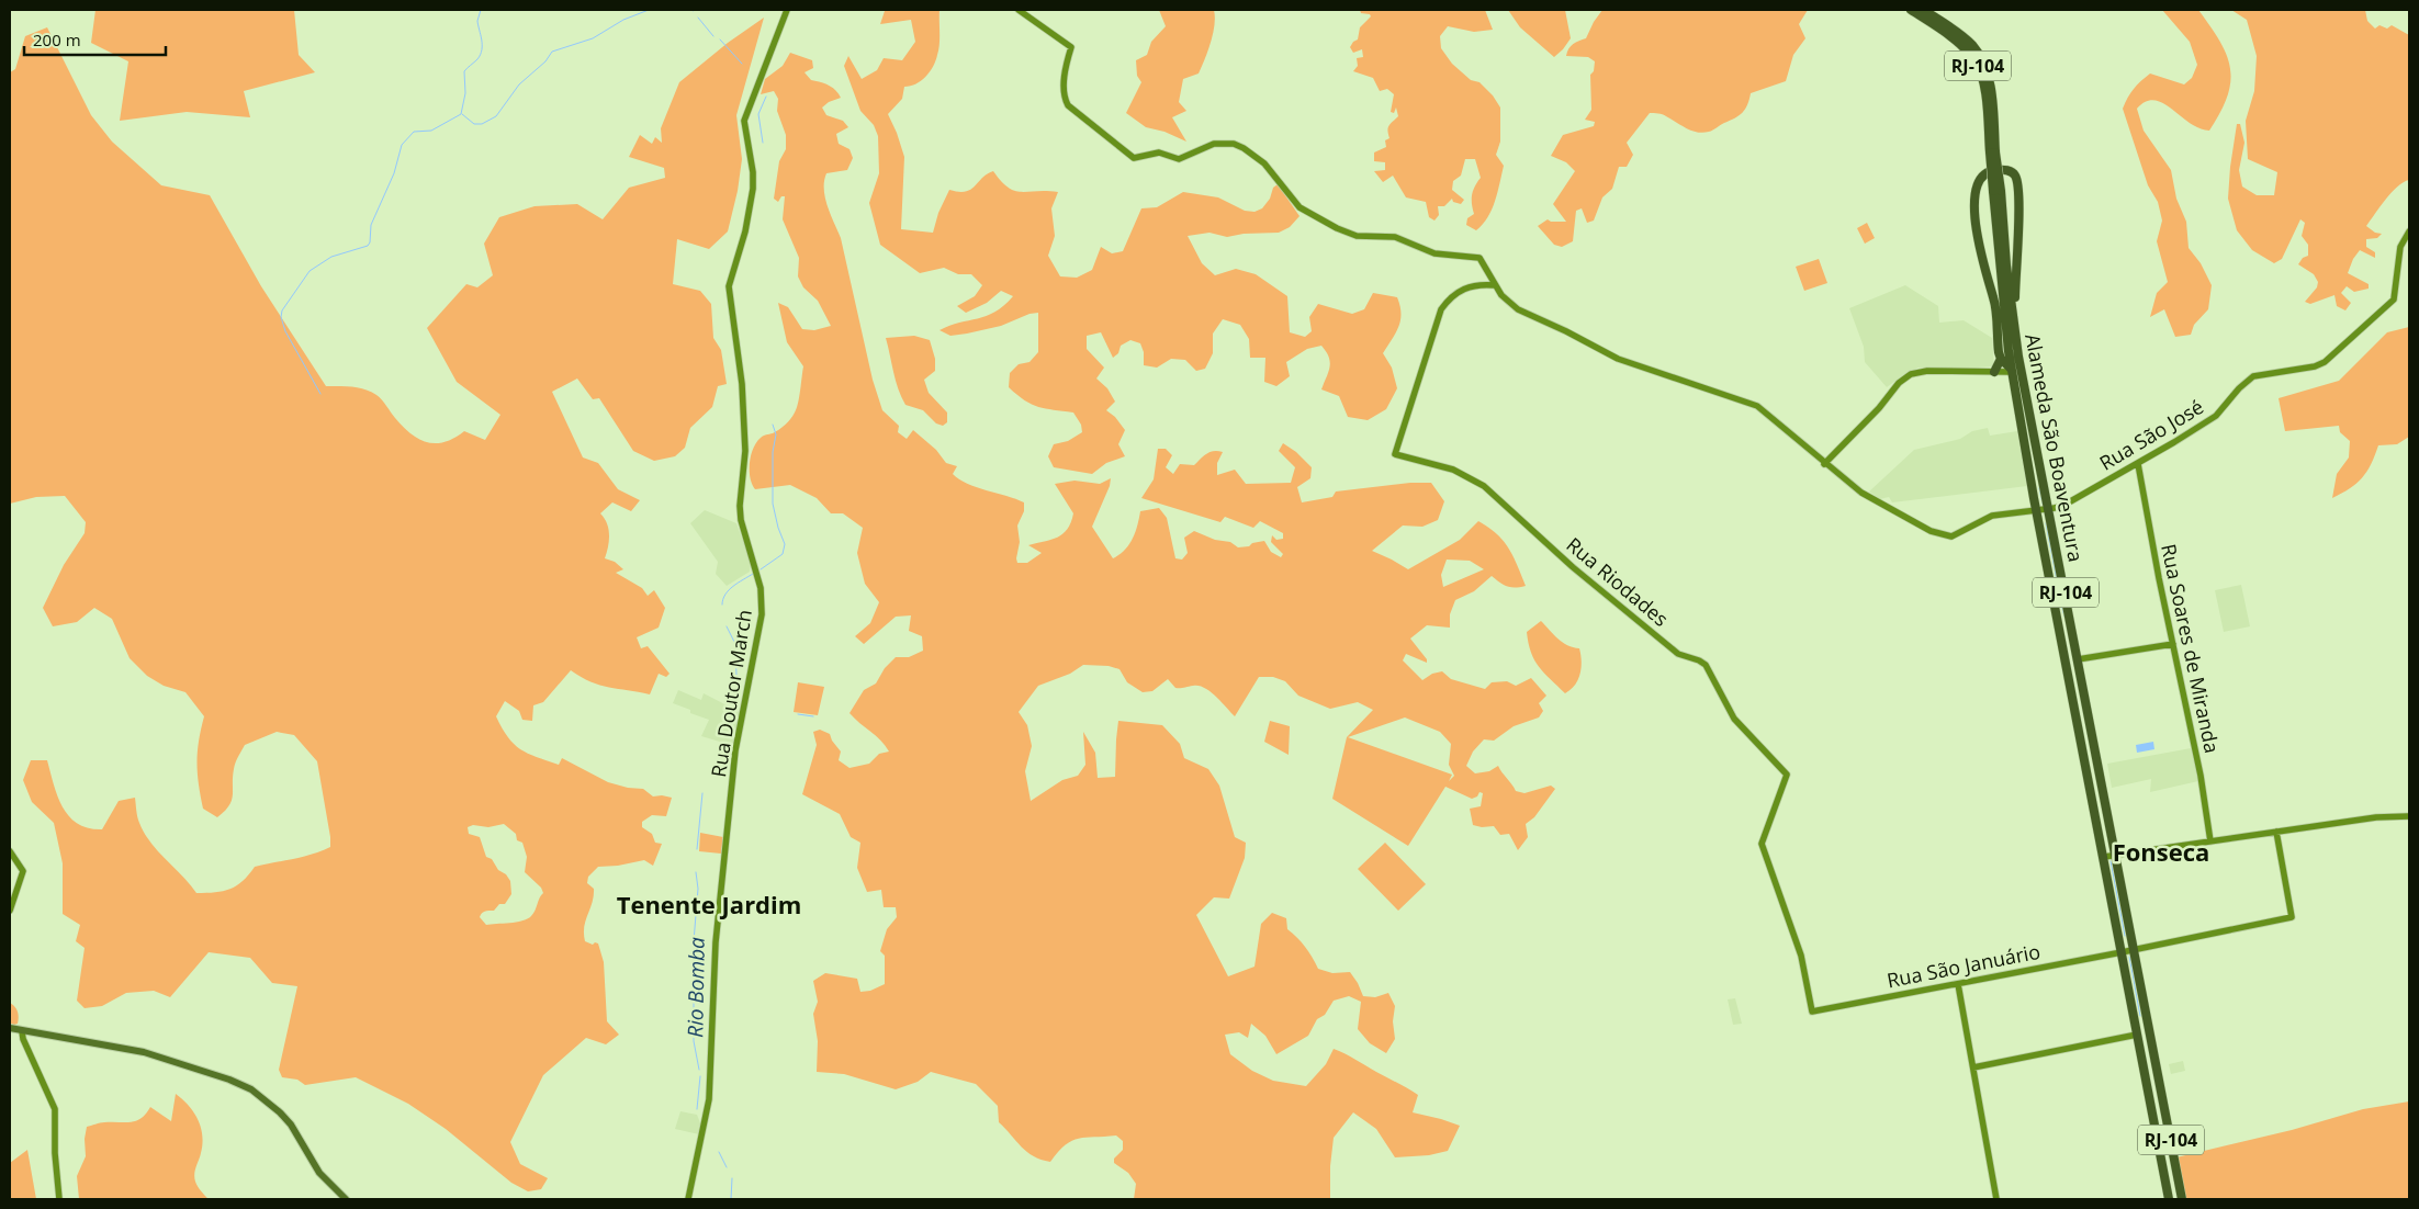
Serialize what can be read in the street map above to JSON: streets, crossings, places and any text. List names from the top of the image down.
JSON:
{
  "streets": {
    "highway": ["RJ-104", "Alameda São Boaventura"],
    "street": [
      "Rua São José",
      "Rua Riodades",
      "Rua Soares de Miranda",
      "Rua Doutor March",
      "Rua São Januário"
    ]
  },
  "crossings": [
    ["RJ-104", "Alameda São Boaventura"],
    ["Rua São José", "Alameda São Boaventura"],
    ["Rua São José", "Rua Soares de Miranda"],
    ["Alameda São Boaventura", "Rua São Januário"],
    ["Rua Riodades", "Rua São Januário"]
  ],
  "districts": ["Fonseca", "Tenente Jardim"],
  "water": ["Rio Bomba"],
  "scale_bar": "200 m"
}
